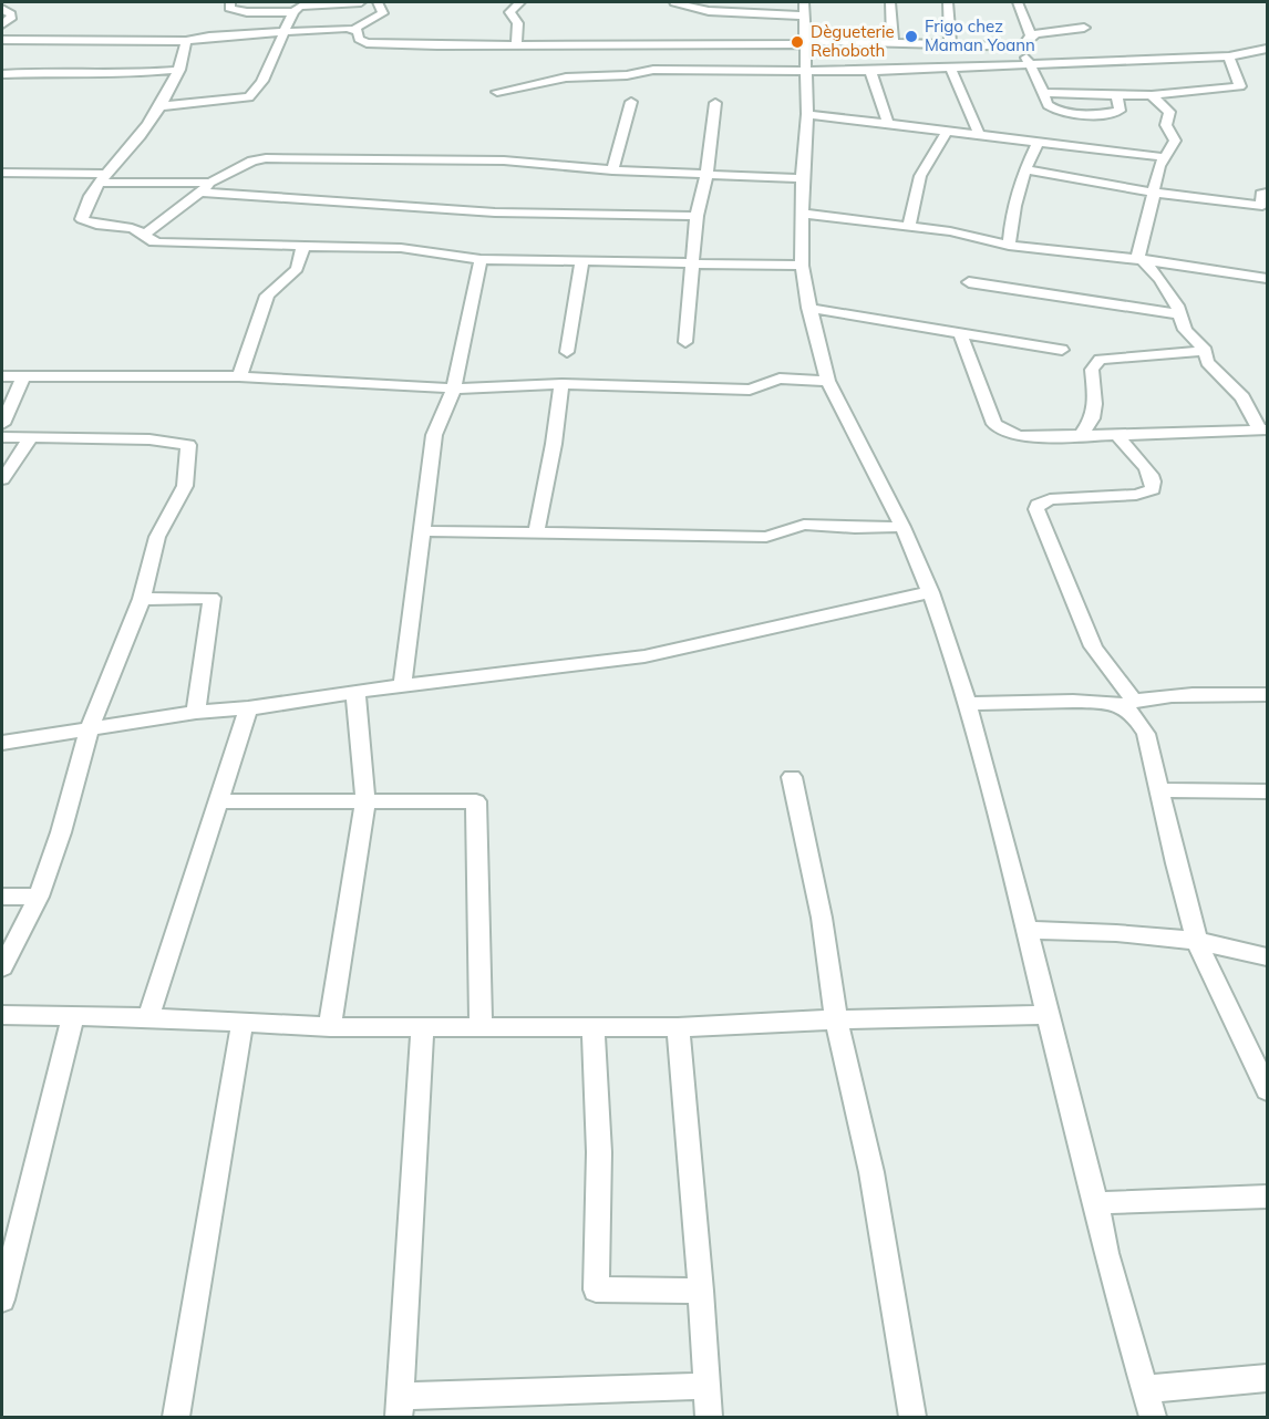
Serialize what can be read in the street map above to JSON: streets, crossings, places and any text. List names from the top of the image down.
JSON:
{
  "places": ["Frigo chez Maman Yoann", "Dègueterie Rehoboth"]
}
